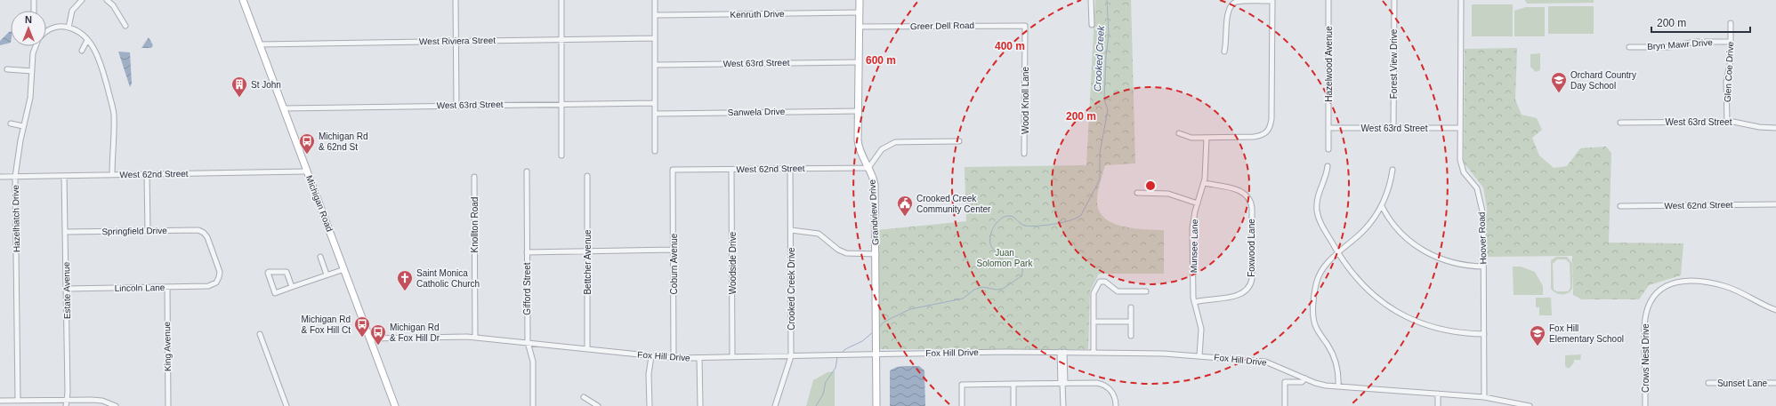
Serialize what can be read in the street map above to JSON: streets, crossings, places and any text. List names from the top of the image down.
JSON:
{
  "streets": {
    "main road": ["Michigan Road", "Grandview Drive"],
    "street": [
      "Kenruth Drive",
      "Greer Dell Road",
      "West Riviera Street",
      "Bryn Mawr Drive",
      "West 63rd Street",
      "Hazelwood Avenue",
      "Forest View Drive",
      "Glen Coe Drive",
      "Wood Knoll Lane",
      "Sanwela Drive",
      "West 62nd Street",
      "Hazelhatch Drive",
      "Knollton Road",
      "Springfield Drive",
      "Hoover Road",
      "Munsee Lane",
      "Foxwood Lane",
      "Bettcher Avenue",
      "Woodside Drive",
      "Coburn Avenue",
      "Lincoln Lane",
      "Gifford Street",
      "Crooked Creek Drive",
      "Estate Avenue",
      "King Avenue",
      "Fox Hill Drive",
      "Crows Nest Drive",
      "Sunset Lane"
    ]
  },
  "crossings": [
    ["Kenruth Drive", "Grandview Drive"],
    ["Greer Dell Road", "Wood Knoll Lane"],
    ["Greer Dell Road", "Grandview Drive"],
    ["West Riviera Street", "Michigan Road"],
    ["Bryn Mawr Drive", "Glen Coe Drive"],
    ["West 63rd Street", "Hazelwood Avenue"],
    ["West 63rd Street", "Forest View Drive"],
    ["West 63rd Street", "Glen Coe Drive"],
    ["West 63rd Street", "Michigan Road"],
    ["West 63rd Street", "Grandview Drive"],
    ["West 63rd Street", "Hoover Road"],
    ["Sanwela Drive", "Grandview Drive"],
    ["West 62nd Street", "Michigan Road"],
    ["West 62nd Street", "Grandview Drive"],
    ["West 62nd Street", "Hazelhatch Drive"],
    ["West 62nd Street", "Woodside Drive"],
    ["West 62nd Street", "Coburn Avenue"],
    ["West 62nd Street", "Crooked Creek Drive"],
    ["West 62nd Street", "Estate Avenue"],
    ["Michigan Road", "Fox Hill Drive"],
    ["Grandview Drive", "Fox Hill Drive"],
    ["Knollton Road", "Fox Hill Drive"],
    ["Springfield Drive", "Lincoln Lane"],
    ["Springfield Drive", "Estate Avenue"],
    ["Hoover Road", "Fox Hill Drive"],
    ["Munsee Lane", "Foxwood Lane"],
    ["Munsee Lane", "Fox Hill Drive"],
    ["Bettcher Avenue", "Fox Hill Drive"],
    ["Woodside Drive", "Fox Hill Drive"],
    ["Coburn Avenue", "Fox Hill Drive"],
    ["Lincoln Lane", "Estate Avenue"],
    ["Lincoln Lane", "King Avenue"],
    ["Gifford Street", "Fox Hill Drive"],
    ["Crooked Creek Drive", "Fox Hill Drive"]
  ],
  "water": ["Crooked Creek"],
  "parks": ["Juan Solomon Park"],
  "places": {
    "school or university": ["Orchard Country Day School", "Fox Hill Elementary School"],
    "building": ["St John"],
    "bus stop": ["Michigan Rd & 62nd St", "Michigan Rd & Fox Hill Ct", "Michigan Rd & Fox Hill Dr"],
    "public building": ["Crooked Creek Community Center"],
    "church": ["Saint Monica Catholic Church"]
  },
  "scale_bar": "200 m",
  "north": "top",
  "rings": ["400 m", "600 m", "200 m"]
}
